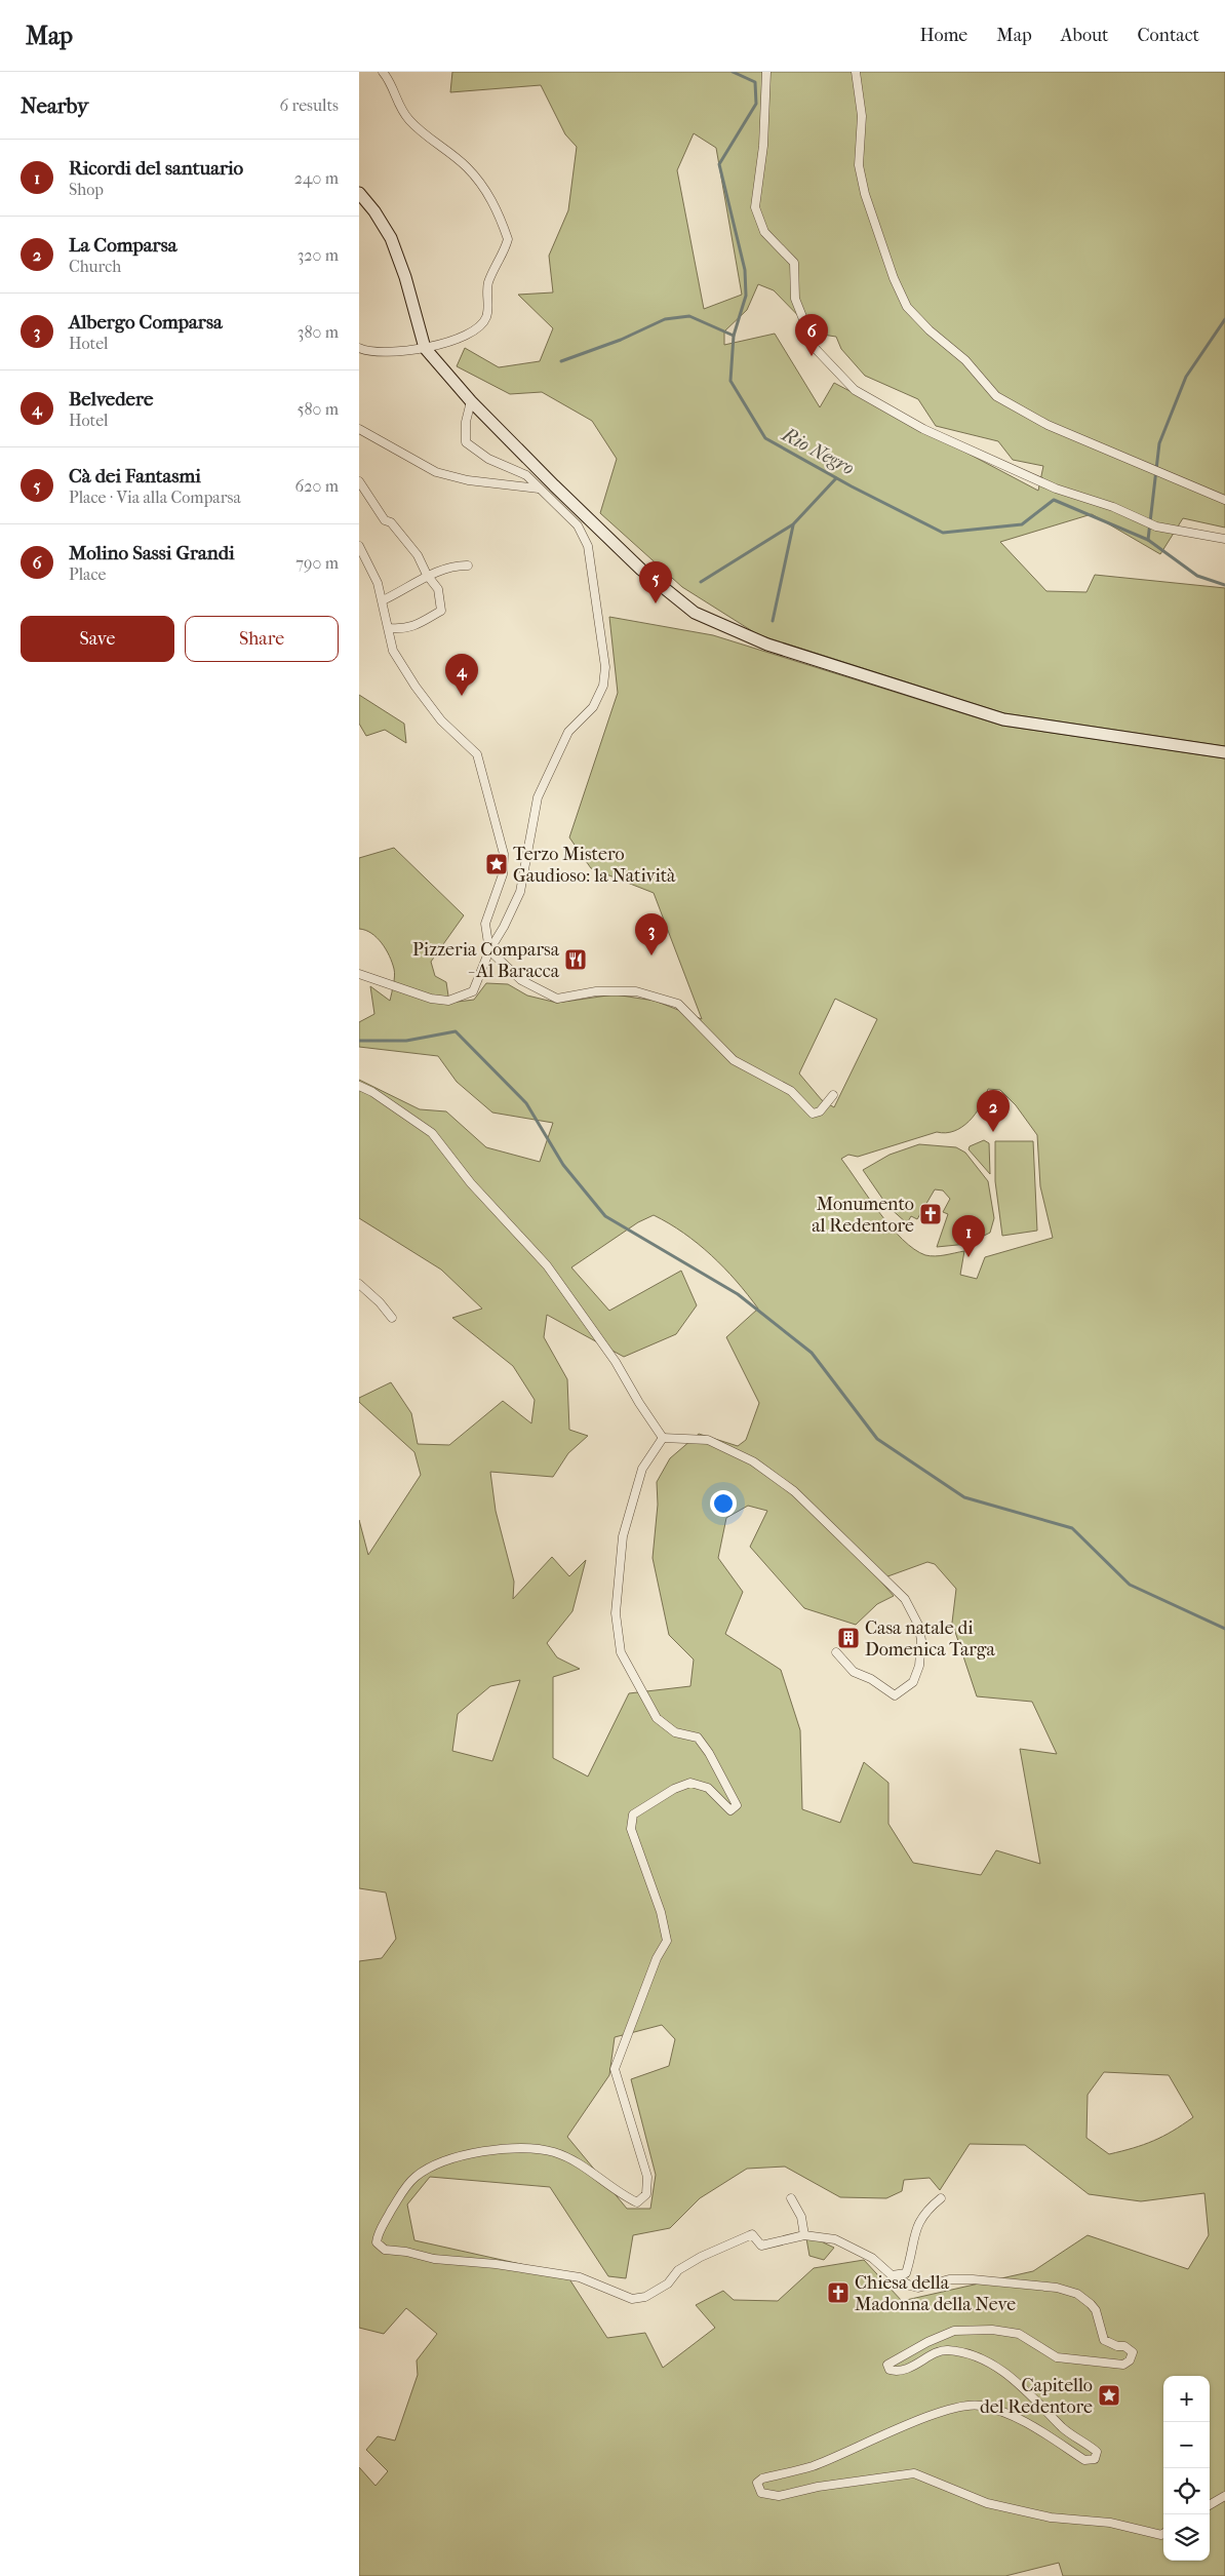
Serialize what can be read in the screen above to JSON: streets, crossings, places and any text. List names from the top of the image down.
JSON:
{
  "water": ["Rio Negro"],
  "places": {
    "place": ["Terzo Mistero Gaudioso: la Natività", "Capitello del Redentore"],
    "restaurant": ["Pizzeria Comparsa - Al Baracca"],
    "church": ["Monumento al Redentore", "Chiesa della Madonna della Neve"],
    "building": ["Casa natale di Domenica Targa"]
  },
  "page": {
    "header": "Map",
    "nav": [
      "Home",
      "Map",
      "About",
      "Contact"
    ],
    "heading": ["Nearby", "6 results"],
    "list": [
      {
        "mark": "1",
        "name": "Ricordi del santuario",
        "note": "Shop",
        "value": "240 m"
      },
      {
        "mark": "2",
        "name": "La Comparsa",
        "note": "Church",
        "value": "320 m"
      },
      {
        "mark": "3",
        "name": "Albergo Comparsa",
        "note": "Hotel",
        "value": "380 m"
      },
      {
        "mark": "4",
        "name": "Belvedere",
        "note": "Hotel",
        "value": "580 m"
      },
      {
        "mark": "5",
        "name": "Cà dei Fantasmi",
        "note": "Place · Via alla Comparsa",
        "value": "620 m"
      },
      {
        "mark": "6",
        "name": "Molino Sassi Grandi",
        "note": "Place",
        "value": "790 m"
      }
    ],
    "pins": [
      "6",
      "5",
      "4",
      "3",
      "2",
      "1"
    ],
    "buttons": ["Save", "Share"],
    "map_buttons": ["+", "−"]
  }
}
